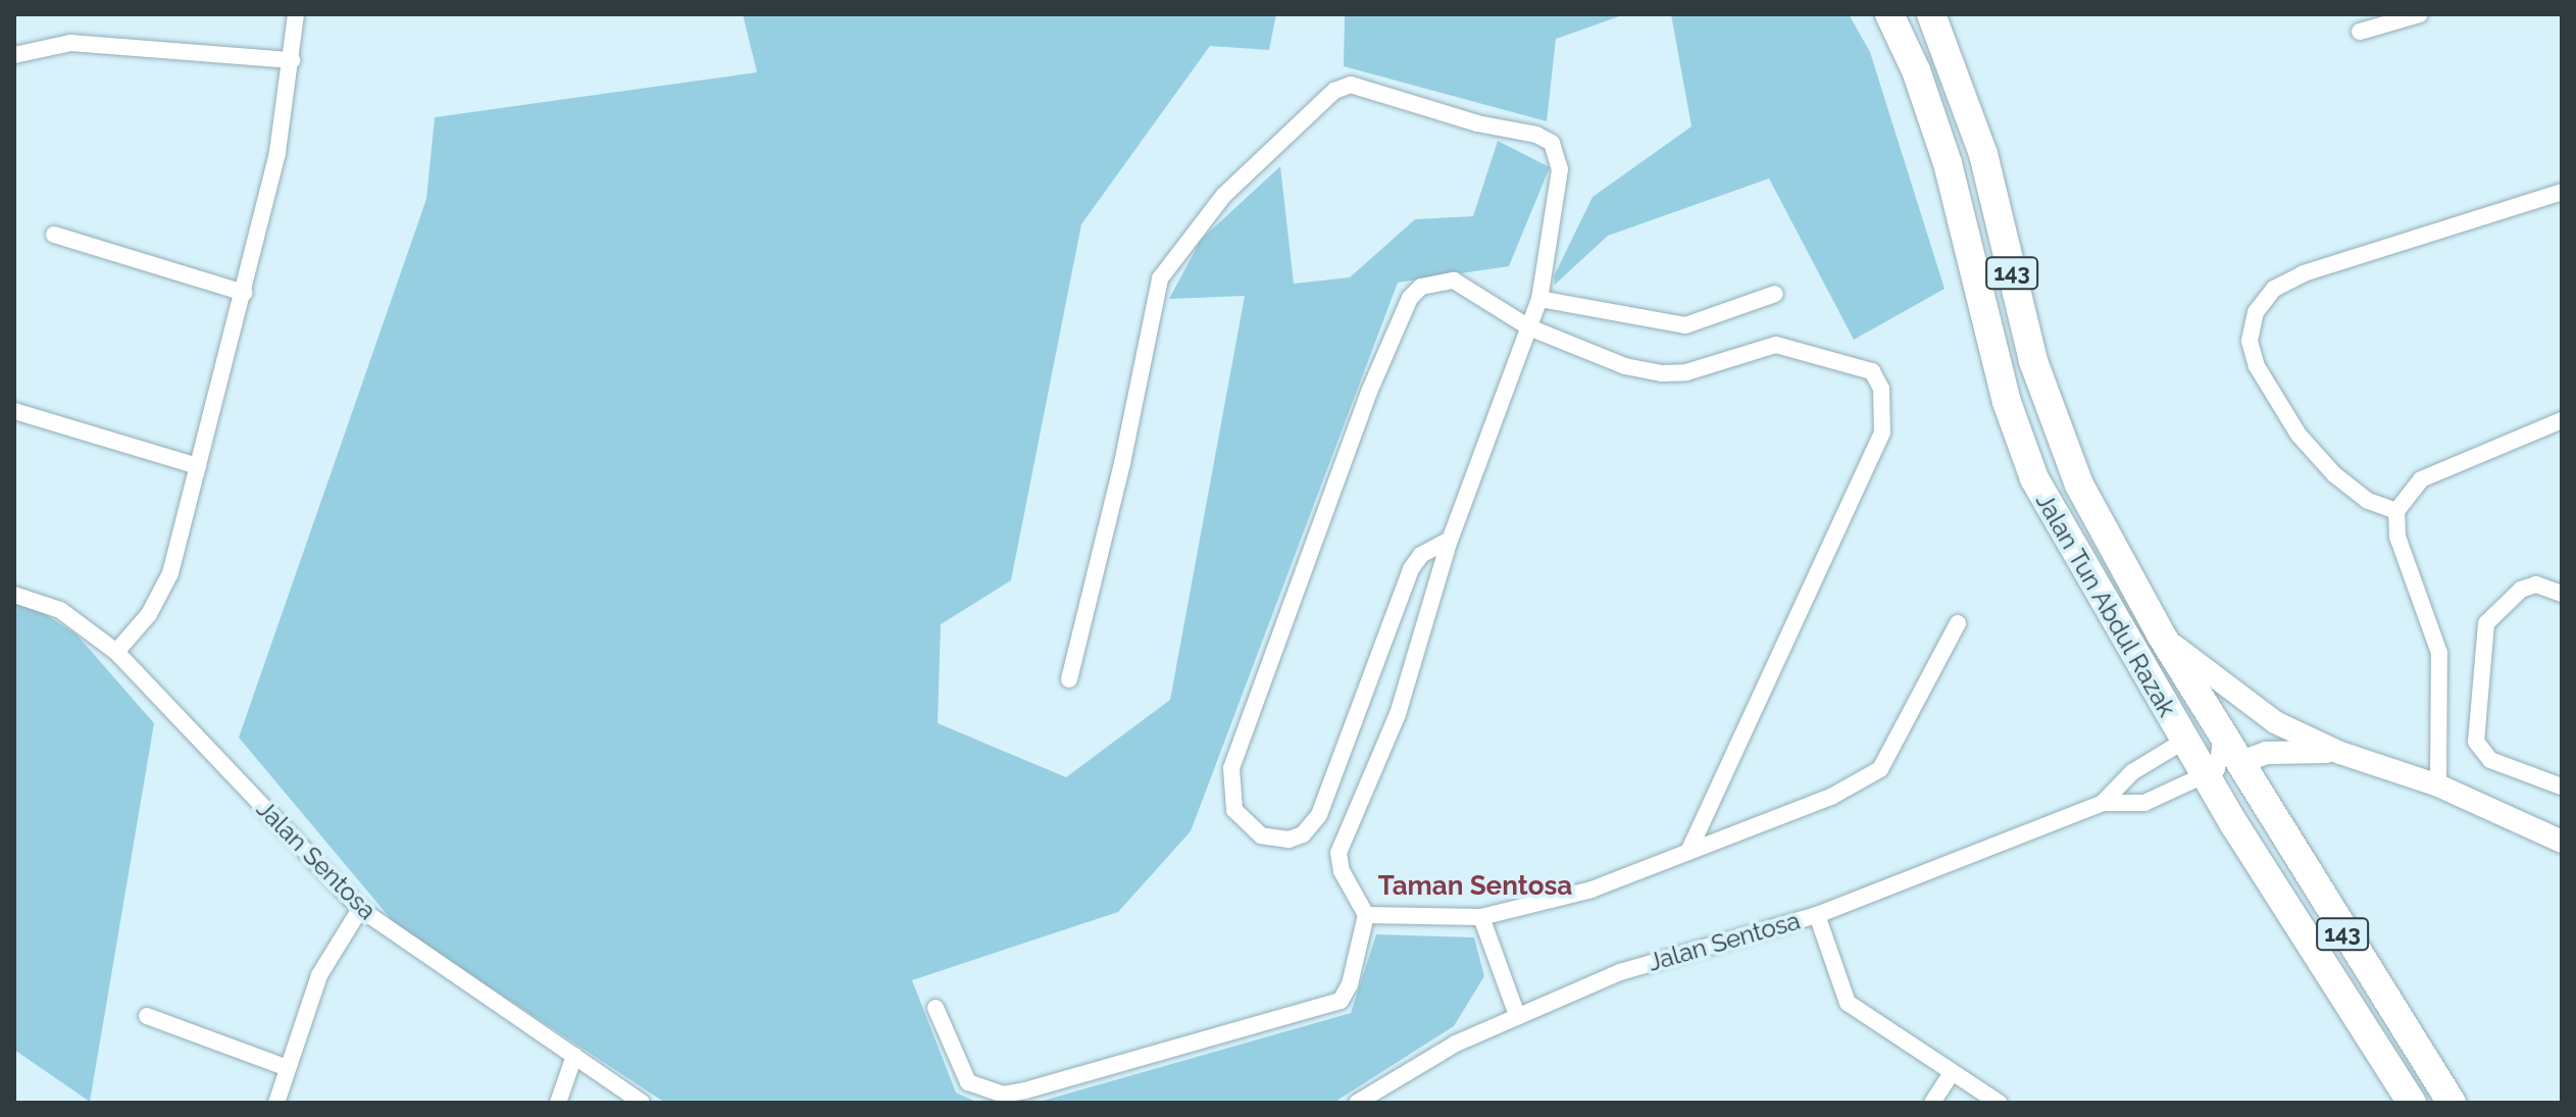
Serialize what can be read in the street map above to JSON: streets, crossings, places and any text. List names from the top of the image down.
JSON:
{
  "streets": {
    "highway": ["143", "Jalan Tun Abdul Razak"],
    "street": ["Jalan Sentosa"]
  },
  "crossings": [
    ["Jalan Tun Abdul Razak", "Jalan Sentosa"]
  ],
  "districts": ["Taman Sentosa"]
}
